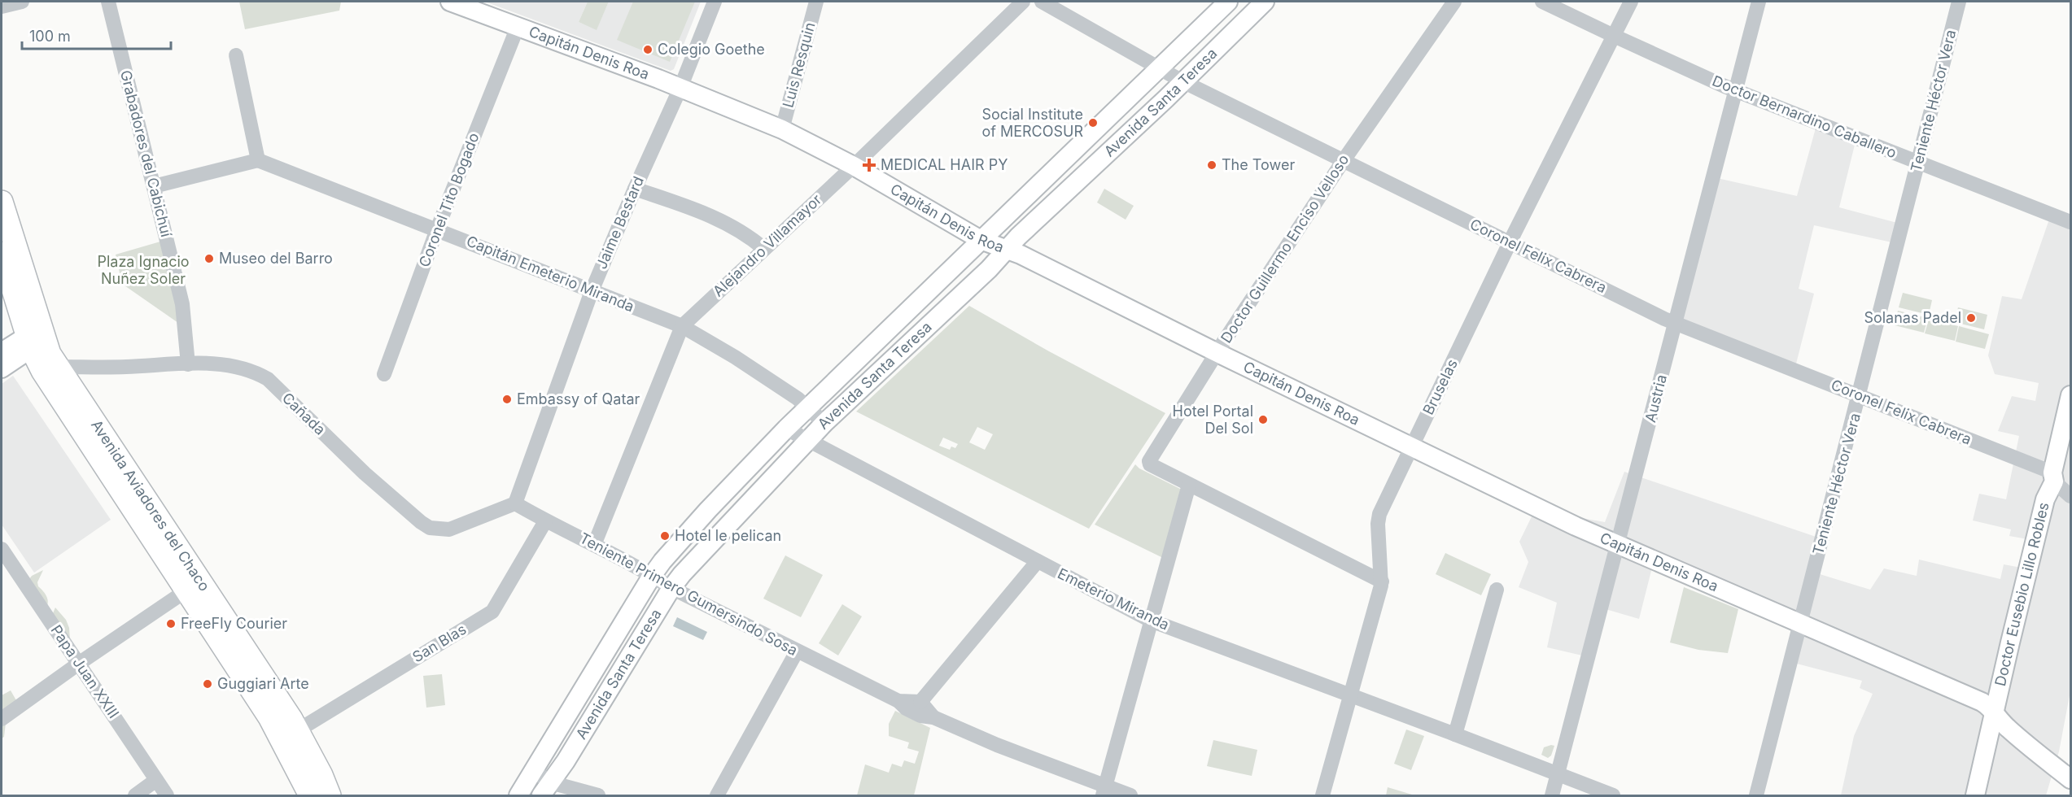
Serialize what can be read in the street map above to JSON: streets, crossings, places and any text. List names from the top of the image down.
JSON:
{
  "streets": {
    "highway": ["Avenida Aviadores del Chaco"],
    "main road": ["Capitán Denis Roa", "Avenida Santa Teresa", "Doctor Eusebio Lillo Robles"],
    "street": [
      "Luis Resquin",
      "Teniente Héctor Vera",
      "Doctor Bernardino Caballero",
      "Grabadores del Cabichuí",
      "Coronel Tito Bogado",
      "Jaime Bestard",
      "Alejandro Villamayor",
      "Doctor Guillermo Enciso Velloso",
      "Coronel Felix Cabrera",
      "Capitán Emeterio Miranda",
      "Bruselas",
      "Austria",
      "Cañada",
      "Teniente Primero Gumersindo Sosa",
      "Emeterio Miranda",
      "San Blas",
      "Papa Juan XXIII"
    ]
  },
  "crossings": [
    ["Capitán Denis Roa", "Luis Resquin"],
    ["Capitán Denis Roa", "Teniente Héctor Vera"],
    ["Capitán Denis Roa", "Avenida Santa Teresa"],
    ["Capitán Denis Roa", "Coronel Tito Bogado"],
    ["Capitán Denis Roa", "Jaime Bestard"],
    ["Capitán Denis Roa", "Alejandro Villamayor"],
    ["Capitán Denis Roa", "Doctor Guillermo Enciso Velloso"],
    ["Capitán Denis Roa", "Bruselas"],
    ["Capitán Denis Roa", "Austria"],
    ["Capitán Denis Roa", "Doctor Eusebio Lillo Robles"],
    ["Teniente Héctor Vera", "Doctor Bernardino Caballero"],
    ["Teniente Héctor Vera", "Coronel Felix Cabrera"],
    ["Avenida Santa Teresa", "Coronel Felix Cabrera"],
    ["Avenida Santa Teresa", "Capitán Emeterio Miranda"],
    ["Avenida Santa Teresa", "Teniente Primero Gumersindo Sosa"],
    ["Avenida Santa Teresa", "Emeterio Miranda"],
    ["Doctor Bernardino Caballero", "Bruselas"],
    ["Doctor Bernardino Caballero", "Austria"],
    ["Grabadores del Cabichuí", "Cañada"],
    ["Coronel Tito Bogado", "Capitán Emeterio Miranda"],
    ["Jaime Bestard", "Capitán Emeterio Miranda"],
    ["Jaime Bestard", "Cañada"],
    ["Jaime Bestard", "Teniente Primero Gumersindo Sosa"],
    ["Alejandro Villamayor", "Capitán Emeterio Miranda"],
    ["Alejandro Villamayor", "Teniente Primero Gumersindo Sosa"],
    ["Doctor Guillermo Enciso Velloso", "Coronel Felix Cabrera"],
    ["Doctor Guillermo Enciso Velloso", "Bruselas"],
    ["Coronel Felix Cabrera", "Bruselas"],
    ["Coronel Felix Cabrera", "Austria"],
    ["Coronel Felix Cabrera", "Doctor Eusebio Lillo Robles"],
    ["Bruselas", "Emeterio Miranda"],
    ["Austria", "Emeterio Miranda"],
    ["Cañada", "Avenida Aviadores del Chaco"],
    ["Cañada", "Teniente Primero Gumersindo Sosa"],
    ["Avenida Aviadores del Chaco", "San Blas"],
    ["Teniente Primero Gumersindo Sosa", "San Blas"]
  ],
  "parks": ["Plaza Ignacio Nuñez Soler"],
  "places": {
    "other": [
      "Colegio Goethe",
      "Social Institute of MERCOSUR",
      "The Tower",
      "Museo del Barro",
      "Solanas Padel",
      "Embassy of Qatar",
      "Hotel Portal Del Sol",
      "Hotel le pelican",
      "FreeFly Courier",
      "Guggiari Arte"
    ],
    "health": ["MEDICAL HAIR PY"]
  },
  "scale_bar": "100 m"
}
